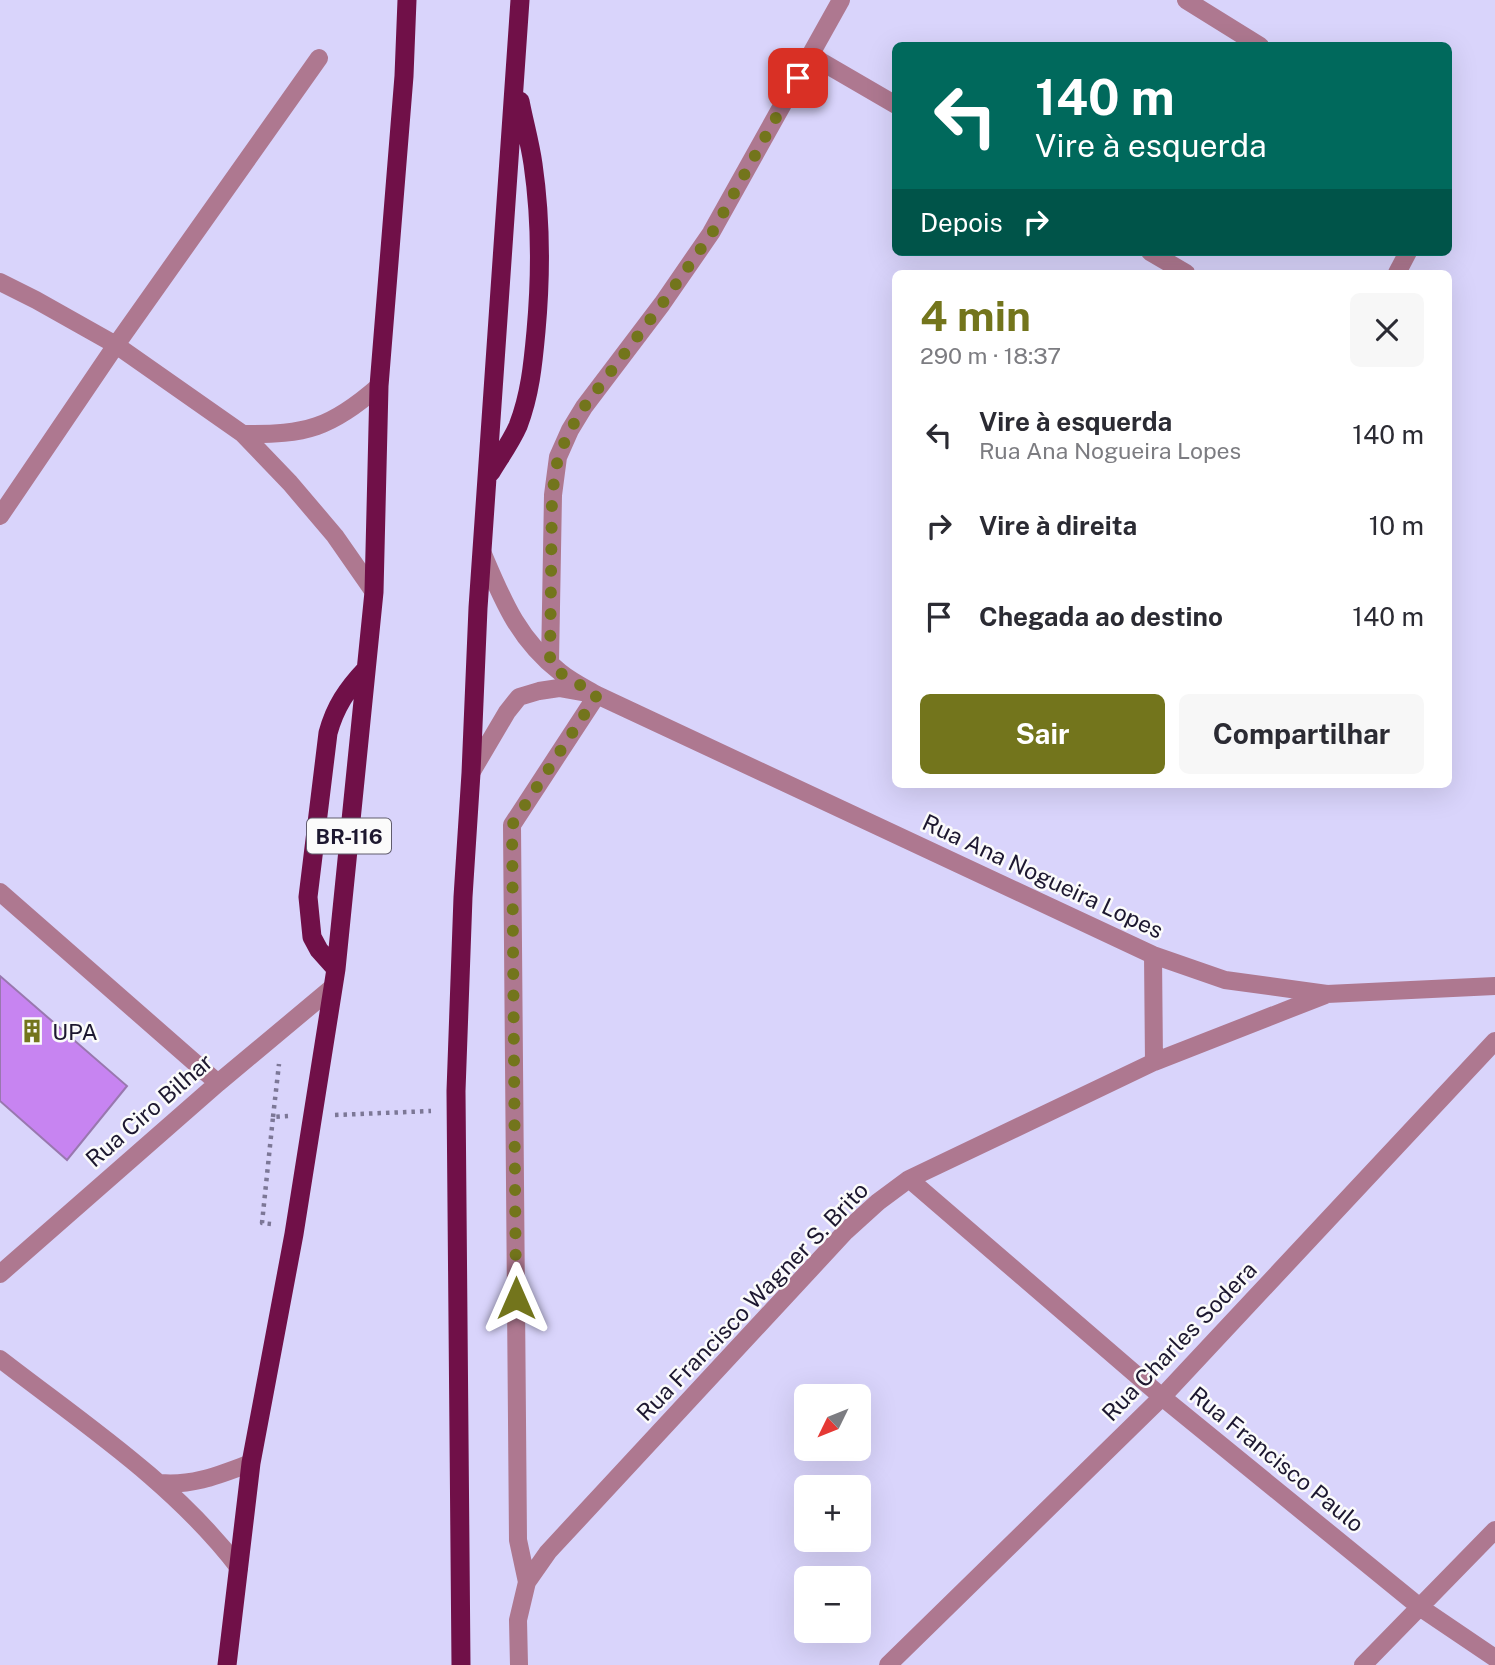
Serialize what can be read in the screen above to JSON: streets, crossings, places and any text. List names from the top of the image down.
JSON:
{
  "streets": {
    "highway": ["BR-116"],
    "street": [
      "Rua Ana Nogueira Lopes",
      "Rua Ciro Bilhar",
      "Rua Francisco Wagner S. Brito",
      "Rua Charles Sodera",
      "Rua Francisco Paulo"
    ]
  },
  "crossings": [
    ["BR-116", "Rua Ciro Bilhar"],
    ["Rua Ana Nogueira Lopes", "Rua Francisco Wagner S. Brito"],
    ["Rua Francisco Wagner S. Brito", "Rua Francisco Paulo"],
    ["Rua Charles Sodera", "Rua Francisco Paulo"]
  ],
  "places": {
    "building": ["UPA"]
  },
  "north": "bottom left",
  "page": {
    "turn": ["140 m", "Vire à esquerda"],
    "then": "Depois",
    "heading": ["4 min", "290 m · 18:37"],
    "list": [
      {
        "name": "Vire à esquerda",
        "note": "Rua Ana Nogueira Lopes",
        "value": "140 m"
      },
      {
        "name": "Vire à direita",
        "value": "10 m"
      },
      {
        "name": "Chegada ao destino",
        "value": "140 m"
      }
    ],
    "buttons": ["Sair", "Compartilhar"],
    "map_buttons": ["+", "−"]
  }
}
